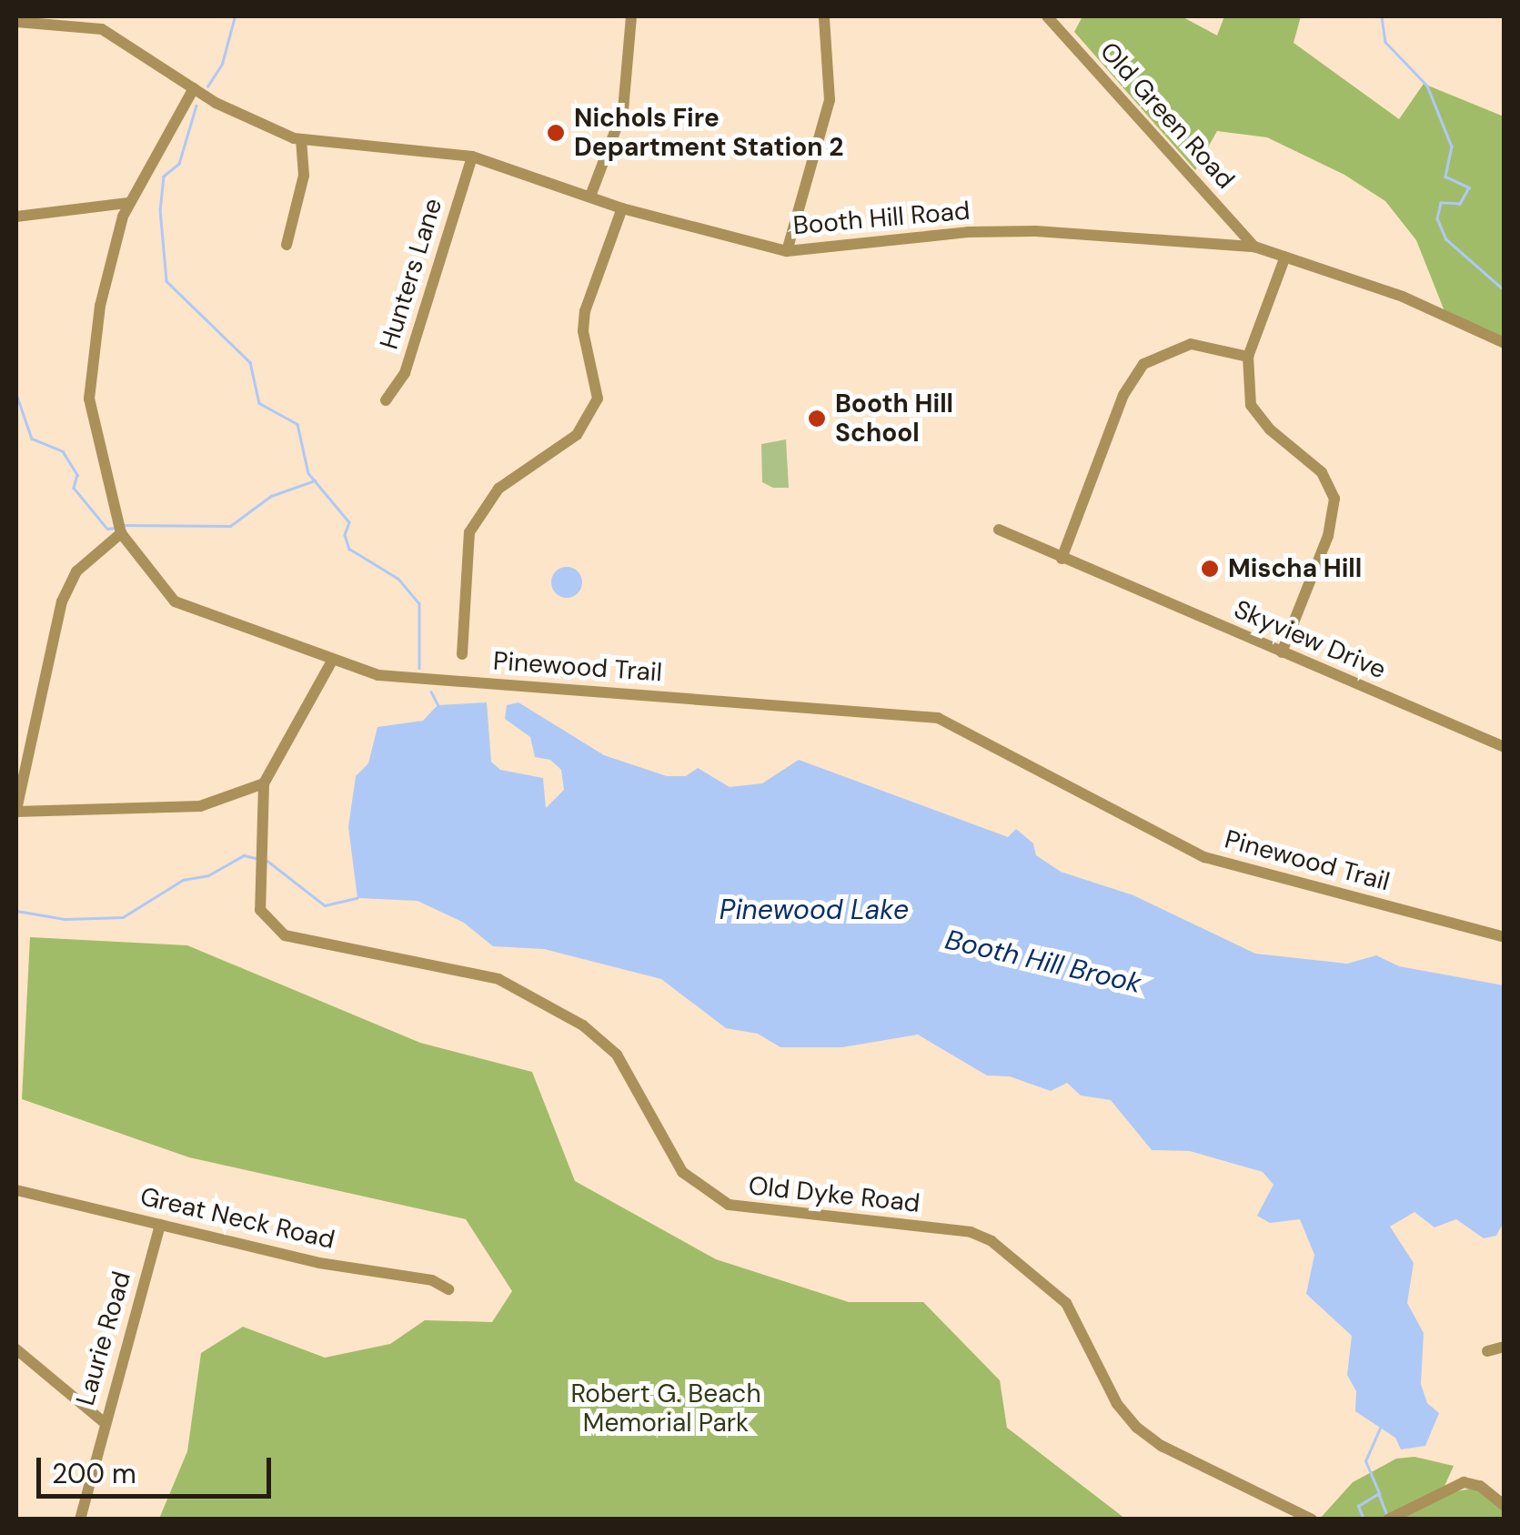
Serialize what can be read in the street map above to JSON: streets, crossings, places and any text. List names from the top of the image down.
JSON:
{
  "streets": {
    "street": [
      "Old Green Road",
      "Booth Hill Road",
      "Hunters Lane",
      "Skyview Drive",
      "Pinewood Trail",
      "Old Dyke Road",
      "Great Neck Road",
      "Laurie Road"
    ]
  },
  "crossings": [
    ["Old Green Road", "Booth Hill Road"],
    ["Booth Hill Road", "Hunters Lane"],
    ["Booth Hill Road", "Pinewood Trail"],
    ["Great Neck Road", "Laurie Road"]
  ],
  "water": ["Pinewood Lake", "Booth Hill Brook"],
  "parks": ["Robert G. Beach Memorial Park"],
  "places": ["Nichols Fire Department Station 2", "Booth Hill School", "Mischa Hill"],
  "scale_bar": "200 m"
}
